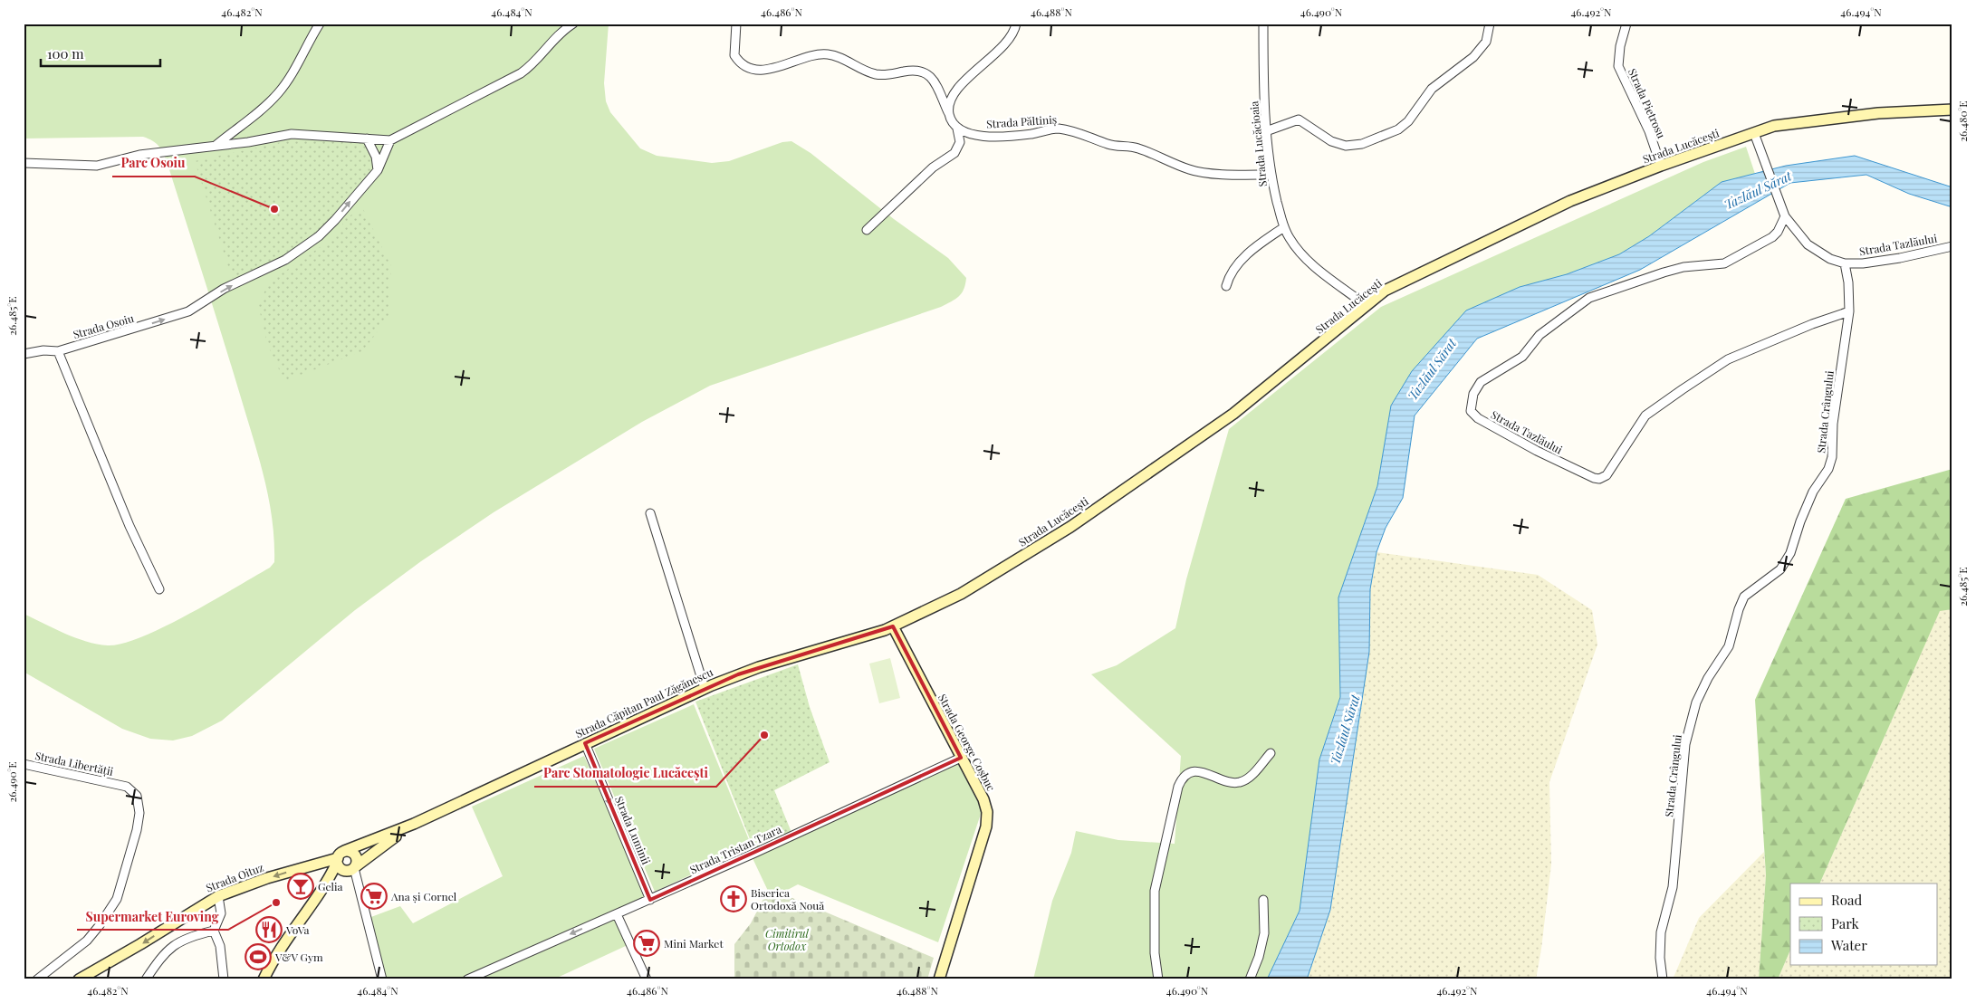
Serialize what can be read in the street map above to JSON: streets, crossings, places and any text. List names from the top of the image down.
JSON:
{
  "streets": {
    "main road": [
      "Strada Lucăcești",
      "Strada Căpitan Paul Zăgănescu",
      "Strada George Coșbuc",
      "Strada Oituz"
    ],
    "street": [
      "Strada Pietrosu",
      "Strada Păltiniș",
      "Strada Lucăcioaia",
      "Strada Tazlăului",
      "Strada Osoiu",
      "Strada Crângului",
      "Strada Libertății",
      "Strada Luminii",
      "Strada Tristan Tzara"
    ]
  },
  "crossings": [
    ["Strada Pietrosu", "Strada Lucăcești"],
    ["Strada Păltiniș", "Strada Lucăcioaia"],
    ["Strada Lucăcioaia", "Strada Lucăcești"],
    ["Strada Lucăcești", "Strada Tazlăului"],
    ["Strada Lucăcești", "Strada Căpitan Paul Zăgănescu"],
    ["Strada Lucăcești", "Strada George Coșbuc"],
    ["Strada Tazlăului", "Strada Crângului"],
    ["Strada Căpitan Paul Zăgănescu", "Strada George Coșbuc"],
    ["Strada Căpitan Paul Zăgănescu", "Strada Luminii"],
    ["Strada Căpitan Paul Zăgănescu", "Strada Oituz"],
    ["Strada George Coșbuc", "Strada Tristan Tzara"],
    ["Strada Luminii", "Strada Tristan Tzara"]
  ],
  "one_way": ["Strada Osoiu", "Strada Luminii", "Strada Oituz"],
  "water": ["Tazlăul Sărat"],
  "parks": ["Cimitirul Ortodox"],
  "places": {
    "other": ["Parc Osoiu", "Parc Stomatologie Lucăcești", "Supermarket Euroving"],
    "bar": ["Gelia"],
    "supermarket": ["Ana și Cornel", "Mini Market"],
    "church": ["Biserica Ortodoxă Nouă"],
    "restaurant": ["VoVa"],
    "sports": ["V&V Gym"]
  },
  "legend": ["Road", "Park", "Water"],
  "scale_bar": "100 m",
  "coordinates": [
    "46.482°N",
    "46.484°N",
    "46.486°N",
    "46.488°N",
    "46.490°N",
    "46.492°N",
    "46.494°N",
    "26.480°E",
    "26.485°E",
    "26.490°E"
  ]
}
